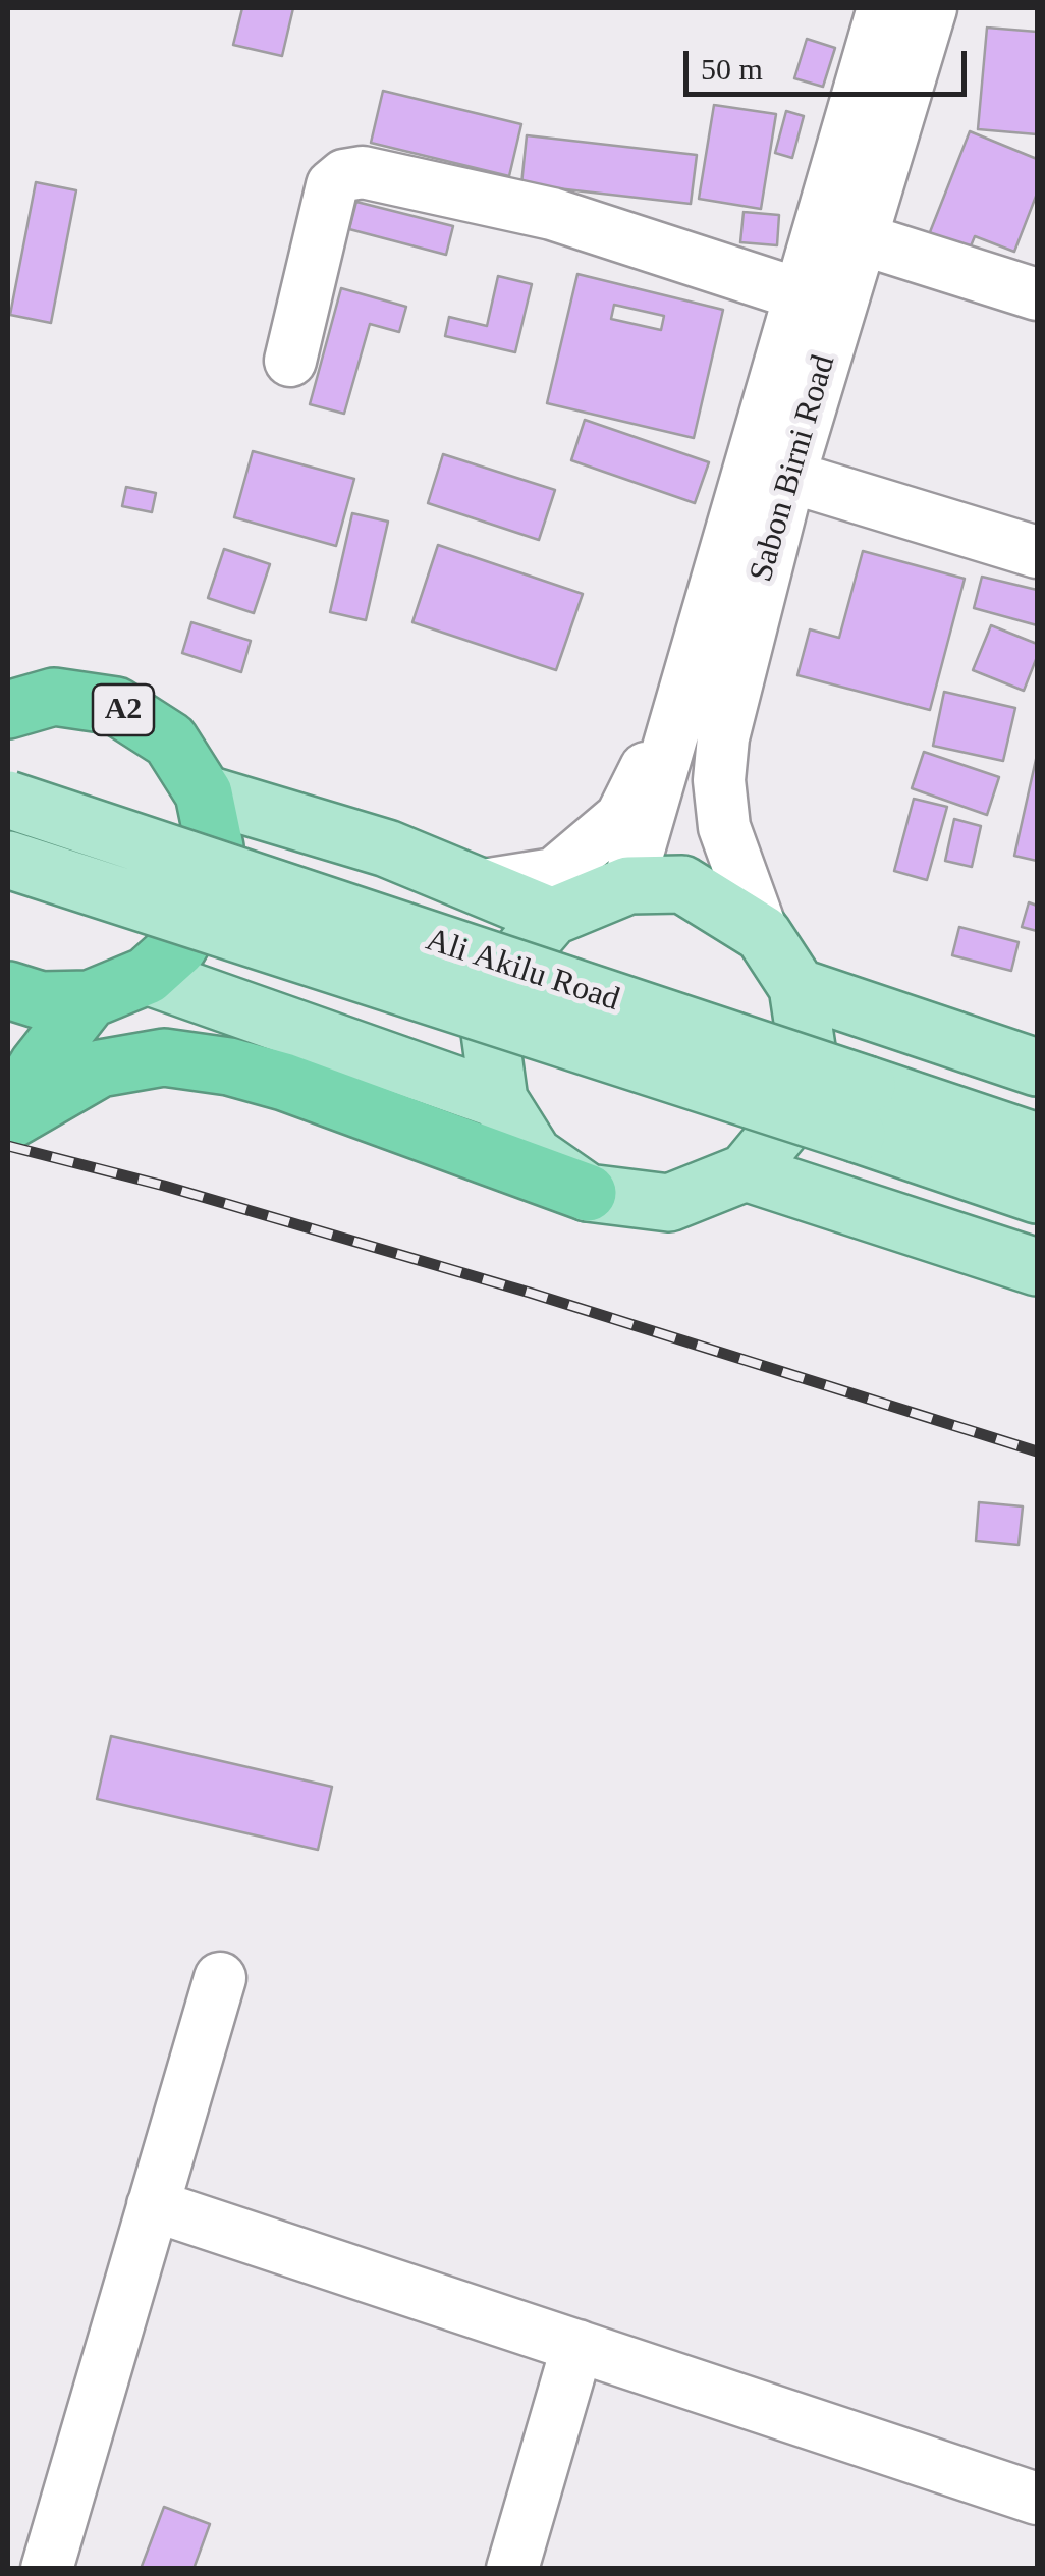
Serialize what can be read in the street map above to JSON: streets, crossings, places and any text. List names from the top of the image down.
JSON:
{
  "streets": {
    "highway": ["A2"],
    "main road": ["Ali Akilu Road"],
    "street": ["Sabon Birni Road"]
  },
  "scale_bar": "50 m"
}
